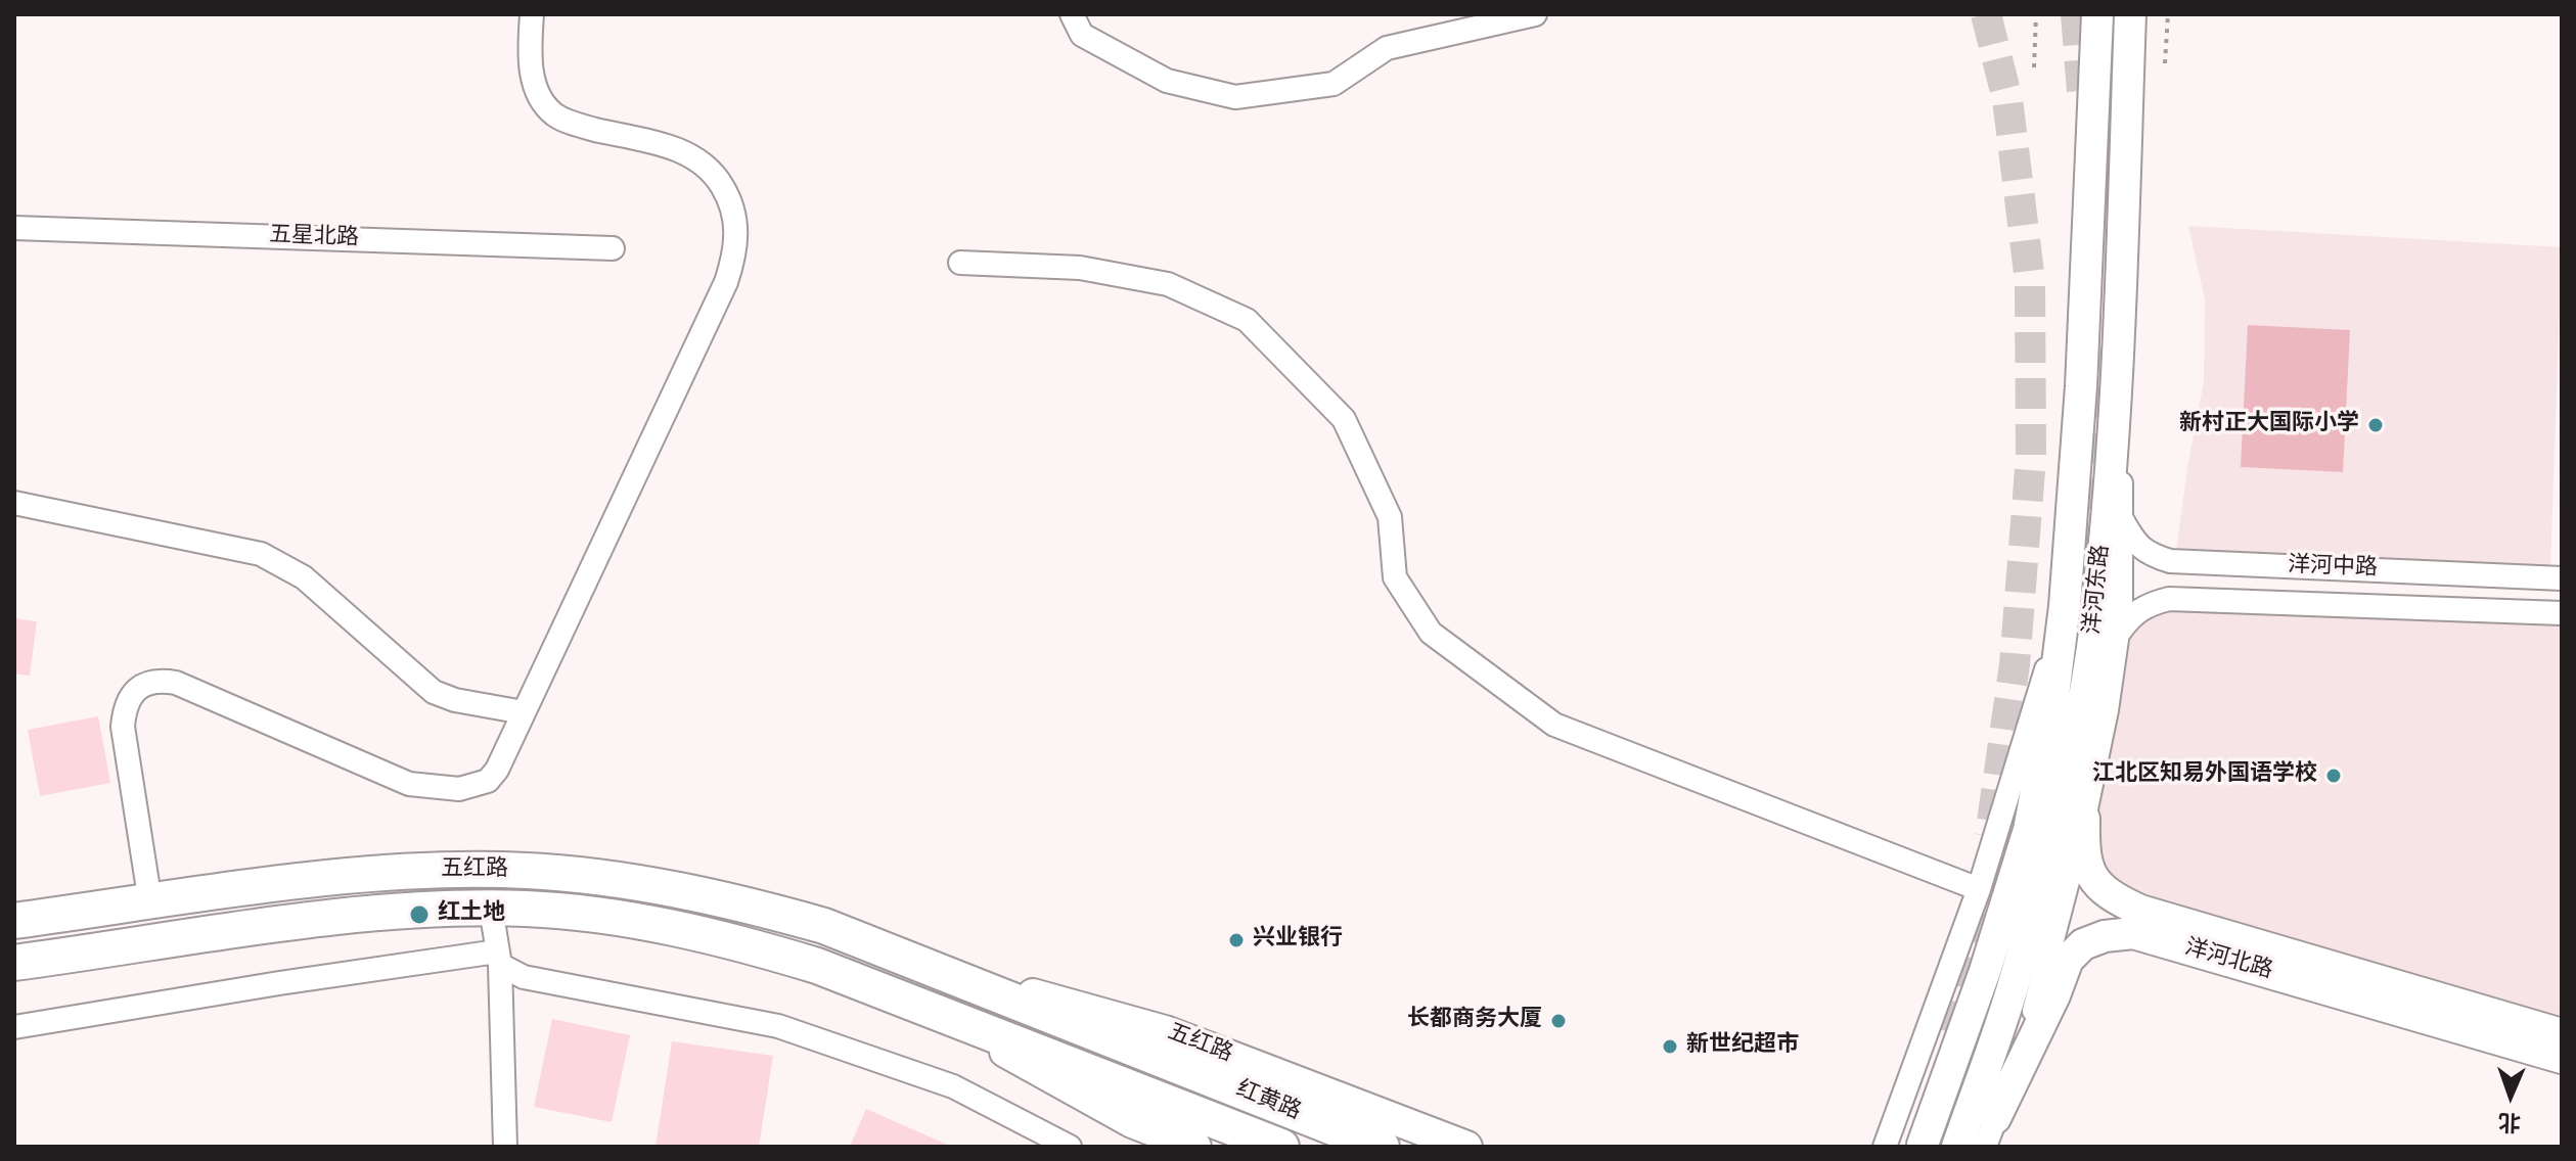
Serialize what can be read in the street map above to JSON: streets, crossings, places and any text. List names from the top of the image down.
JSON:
{
  "streets": {
    "highway": ["五红路", "红黄路"],
    "main road": ["洋河东路", "洋河北路"],
    "street": ["五星北路", "洋河中路"]
  },
  "crossings": [
    ["五红路", "红黄路"]
  ],
  "places": [
    "新村正大国际小学",
    "江北区知易外国语学校",
    "红土地",
    "兴业银行",
    "长都商务大厦",
    "新世纪超市"
  ],
  "north": "bottom"
}
